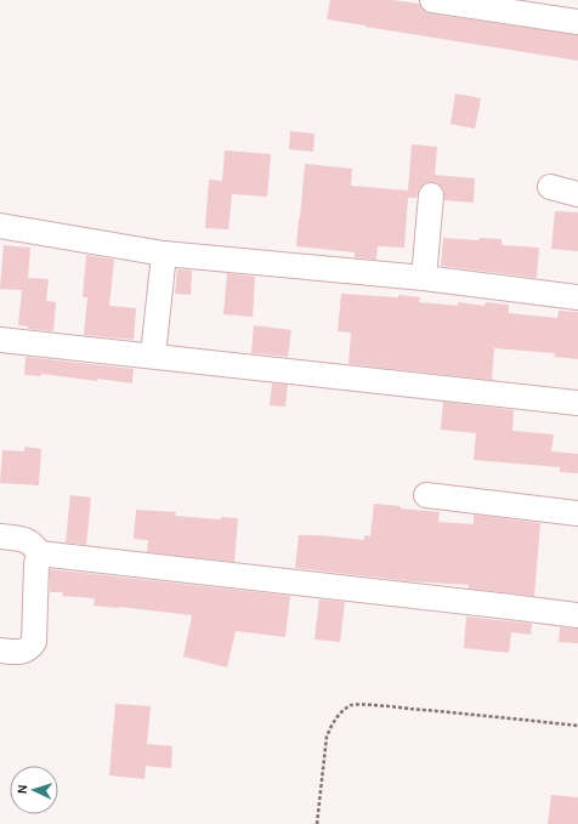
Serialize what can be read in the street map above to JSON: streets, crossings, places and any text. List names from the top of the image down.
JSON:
{
  "north": "left"
}
